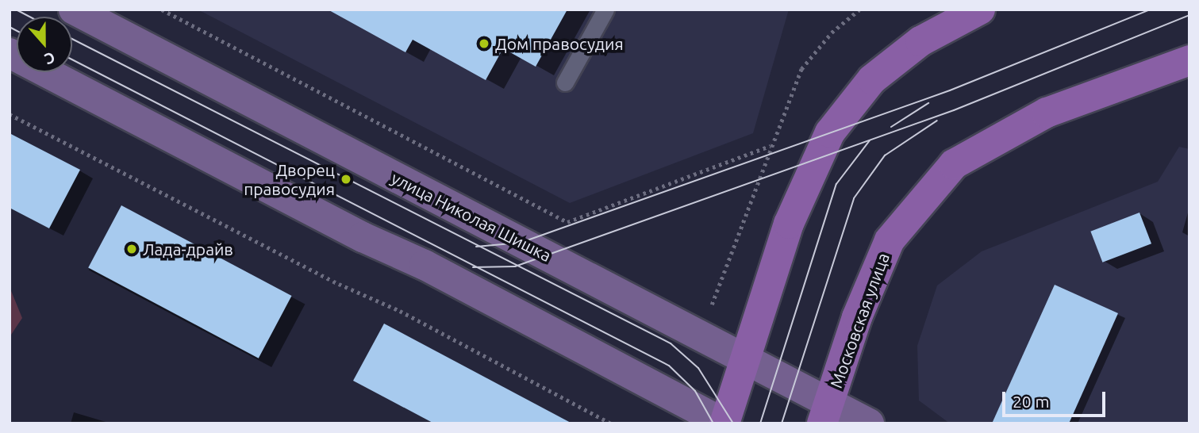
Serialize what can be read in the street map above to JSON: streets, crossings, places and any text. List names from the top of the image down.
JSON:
{
  "streets": {
    "main road": ["улица Николая Шишка", "Московская улица"]
  },
  "crossings": [
    ["улица Николая Шишка", "Московская улица"]
  ],
  "places": ["Дом правосудия", "Дворец правосудия", "Лада-драйв"],
  "scale_bar": "20 m",
  "north": "bottom"
}
